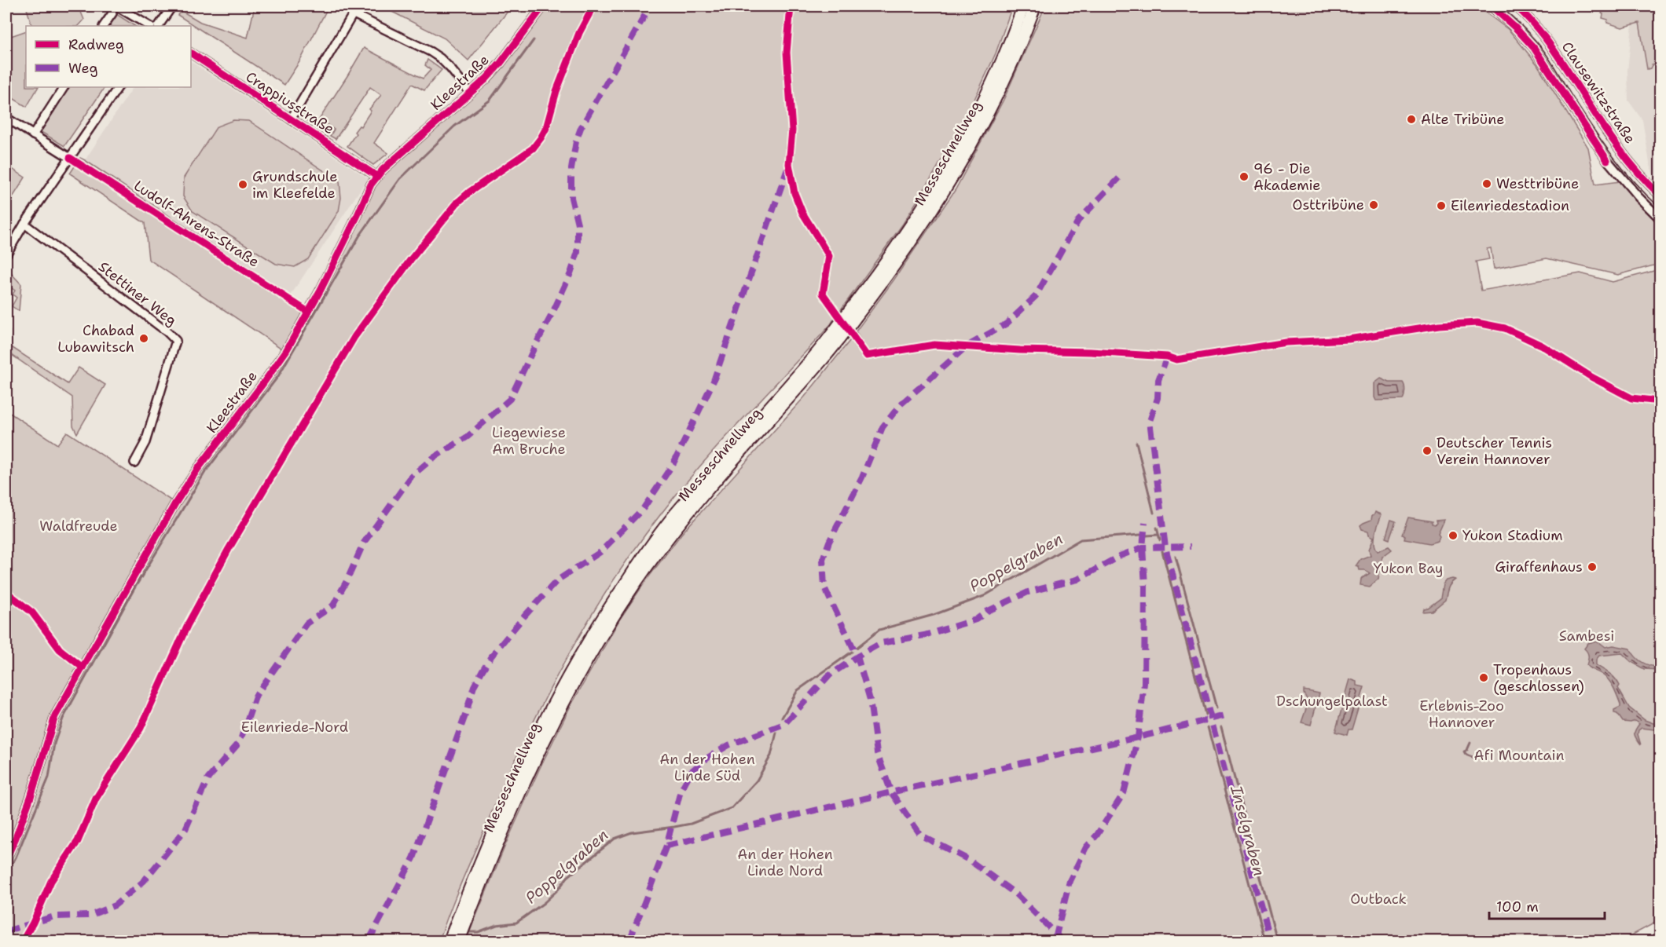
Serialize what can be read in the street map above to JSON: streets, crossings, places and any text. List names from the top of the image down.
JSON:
{
  "streets": {
    "highway": ["Messeschnellweg"],
    "street": [
      "Kleestraße",
      "Clausewitzstraße",
      "Crappiusstraße",
      "Stettiner Weg"
    ],
    "cycle path": ["Ludolf-Ahrens-Straße"]
  },
  "crossings": [
    ["Kleestraße", "Crappiusstraße"]
  ],
  "water": ["Poppelgraben", "Inselgraben"],
  "parks": [
    "Liegewiese Am Bruche",
    "Waldfreude",
    "Yukon Bay",
    "Sambesi",
    "Dschungelpalast",
    "Erlebnis-Zoo Hannover",
    "Eilenriede-Nord",
    "Afi Mountain",
    "An der Hohen Linde Süd",
    "An der Hohen Linde Nord",
    "Outback"
  ],
  "places": [
    "Alte Tribüne",
    "96 - Die Akademie",
    "Westtribüne",
    "Grundschule im Kleefelde",
    "Osttribüne",
    "Eilenriedestadion",
    "Chabad Lubawitsch",
    "Deutscher Tennis Verein Hannover",
    "Yukon Stadium",
    "Giraffenhaus",
    "Tropenhaus (geschlossen)"
  ],
  "legend": ["Radweg", "Weg"],
  "scale_bar": "100 m"
}
